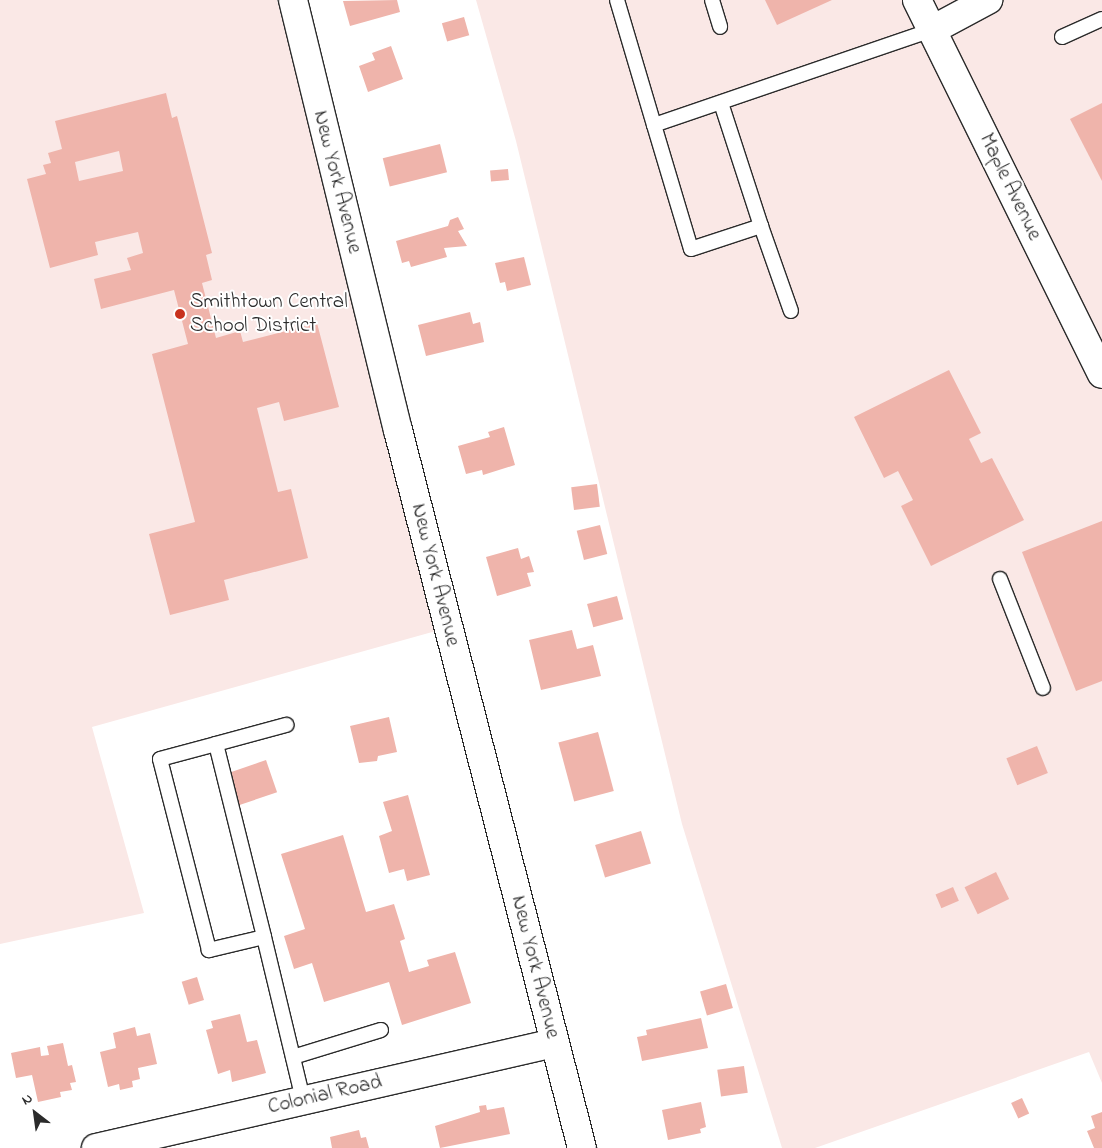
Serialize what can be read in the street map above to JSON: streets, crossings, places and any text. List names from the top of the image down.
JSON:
{
  "streets": {
    "street": ["New York Avenue", "Maple Avenue", "Colonial Road"]
  },
  "crossings": [
    ["New York Avenue", "Colonial Road"]
  ],
  "places": ["Smithtown Central School District"],
  "north": "top left"
}
